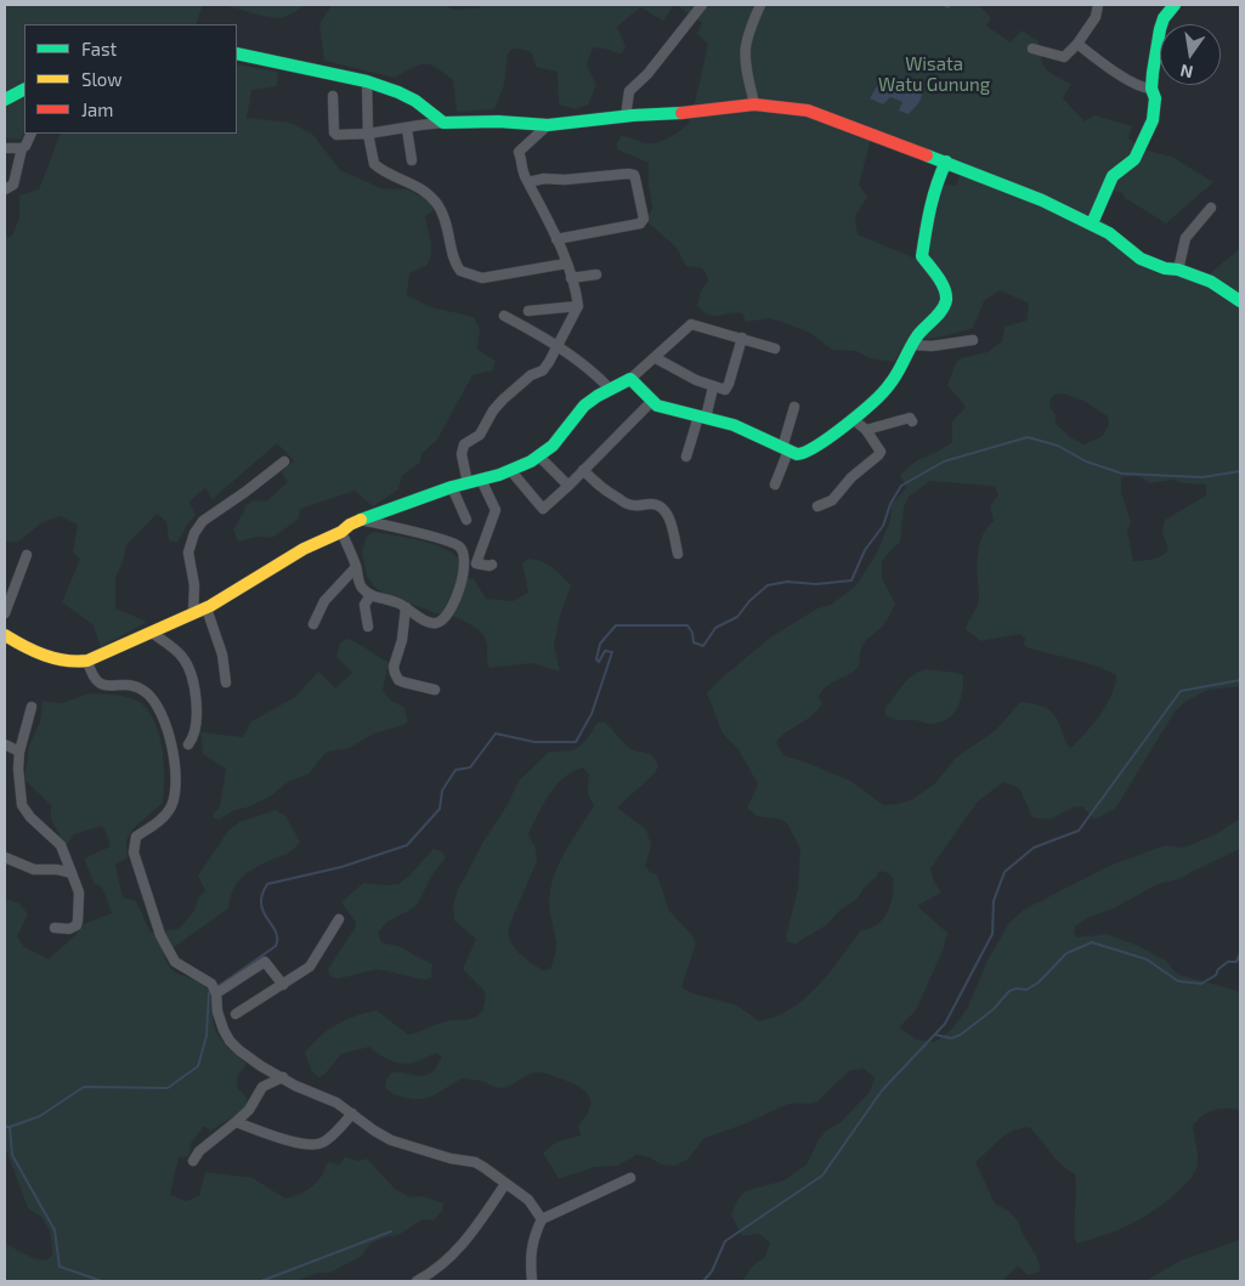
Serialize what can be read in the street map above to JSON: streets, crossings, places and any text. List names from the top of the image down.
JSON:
{
  "parks": ["Wisata Watu Gunung"],
  "legend": ["Fast", "Slow", "Jam"],
  "north": "bottom"
}
